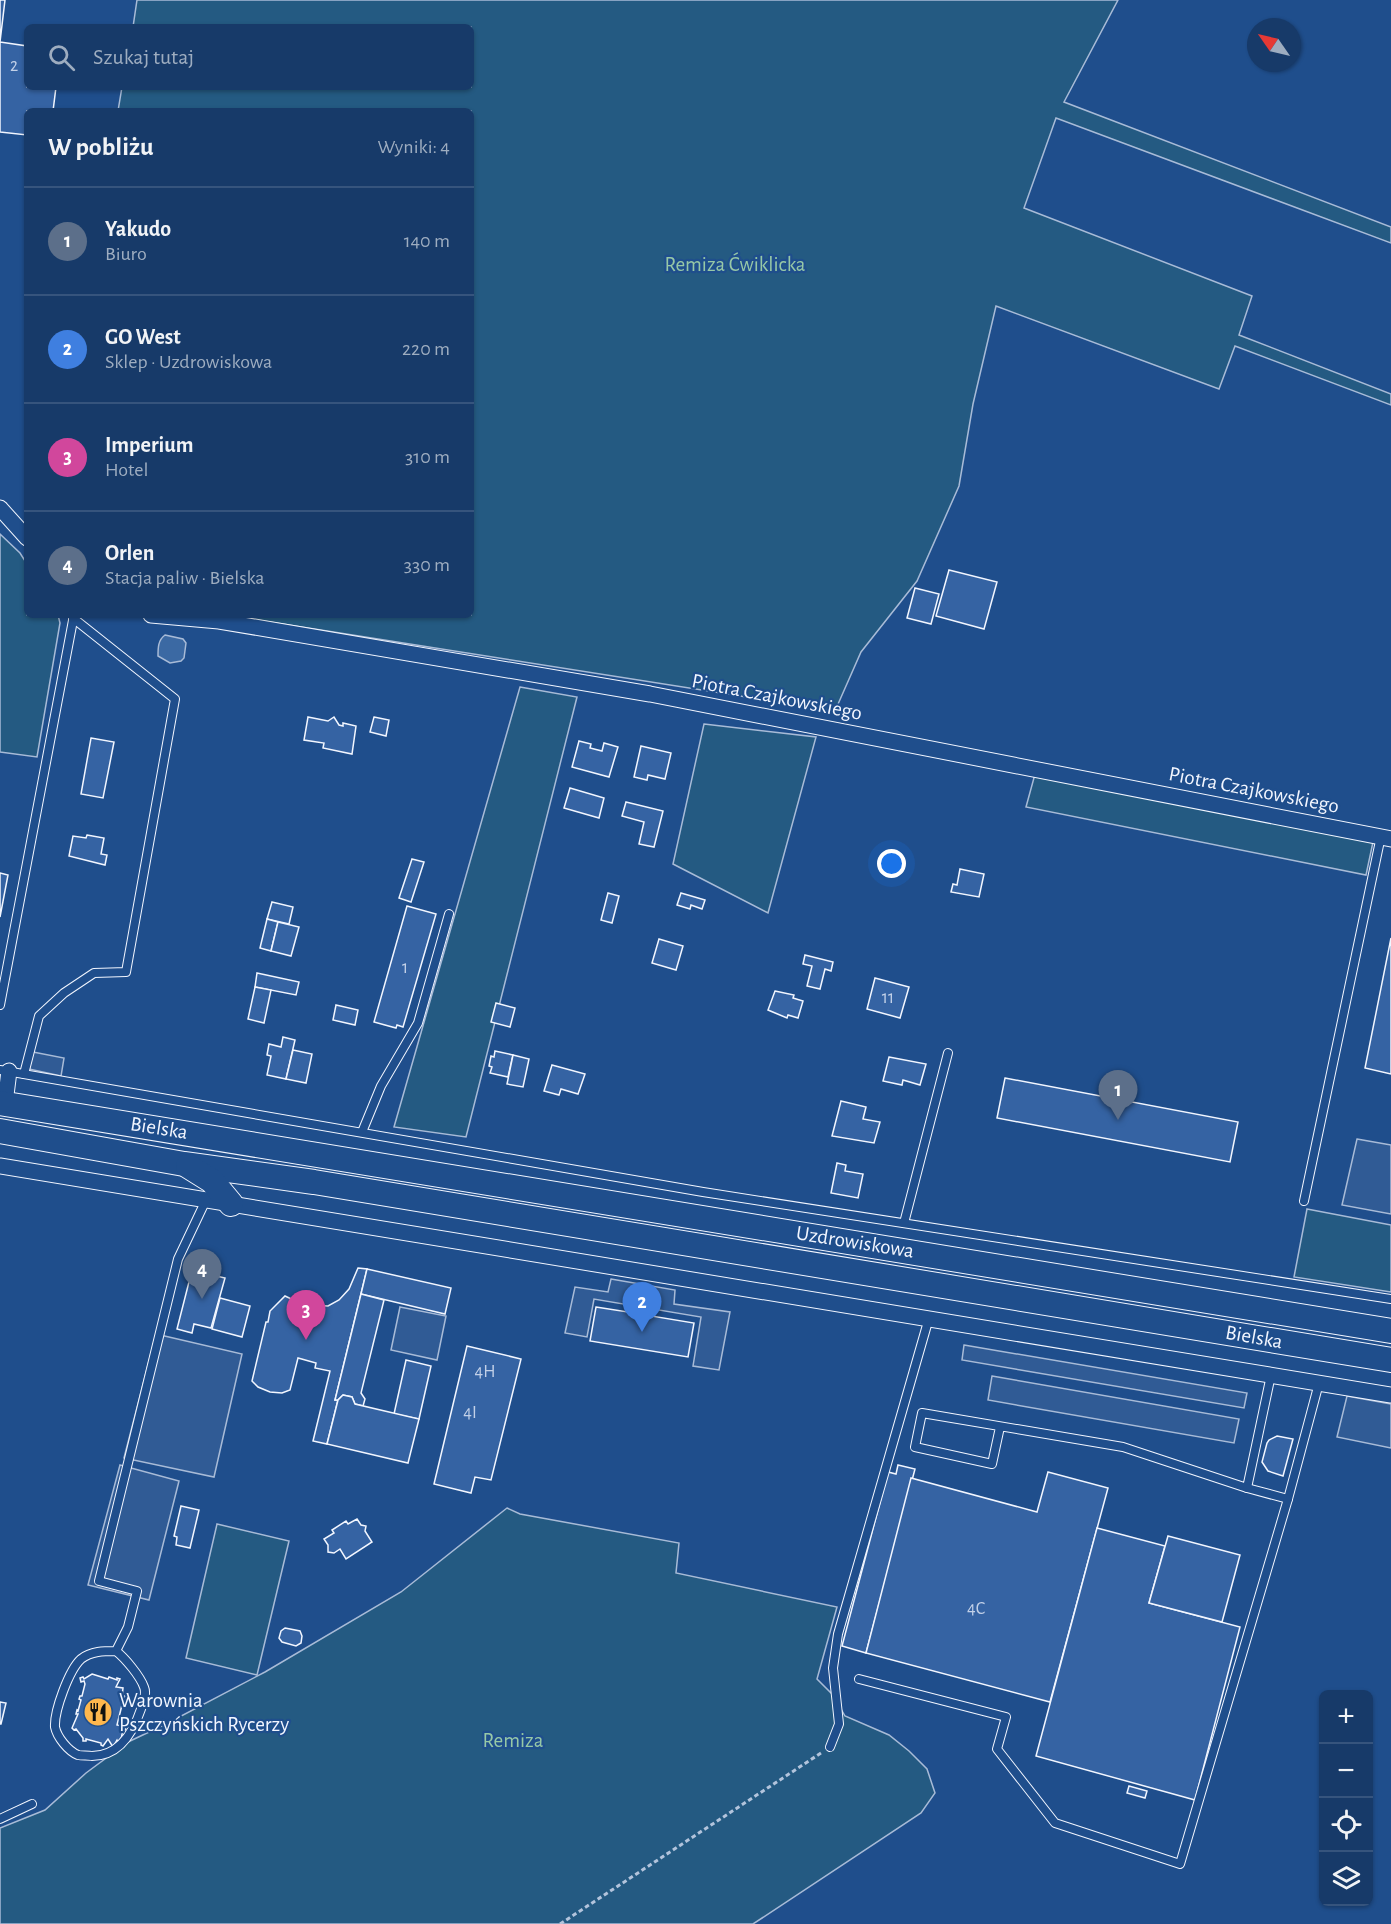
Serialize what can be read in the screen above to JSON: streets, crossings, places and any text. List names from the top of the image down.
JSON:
{
  "streets": {
    "main road": ["Bielska", "Uzdrowiskowa"],
    "street": ["Piotra Czajkowskiego"]
  },
  "crossings": [
    ["Bielska", "Uzdrowiskowa"]
  ],
  "parks": ["Remiza Ćwiklicka", "Remiza"],
  "places": {
    "restaurant": ["Warownia Pszczyńskich Rycerzy"]
  },
  "house_numbers": [
    "2",
    "1",
    "11",
    "4H",
    "4I",
    "4C"
  ],
  "north": "top left",
  "page": {
    "search": "Szukaj tutaj",
    "heading": ["W pobliżu", "Wyniki: 4"],
    "list": [
      {
        "mark": "1",
        "name": "Yakudo",
        "note": "Biuro",
        "value": "140 m"
      },
      {
        "mark": "2",
        "name": "GO West",
        "note": "Sklep · Uzdrowiskowa",
        "value": "220 m"
      },
      {
        "mark": "3",
        "name": "Imperium",
        "note": "Hotel",
        "value": "310 m"
      },
      {
        "mark": "4",
        "name": "Orlen",
        "note": "Stacja paliw · Bielska",
        "value": "330 m"
      }
    ],
    "pins": [
      "1",
      "4",
      "2",
      "3"
    ],
    "map_buttons": ["+", "−"]
  }
}
